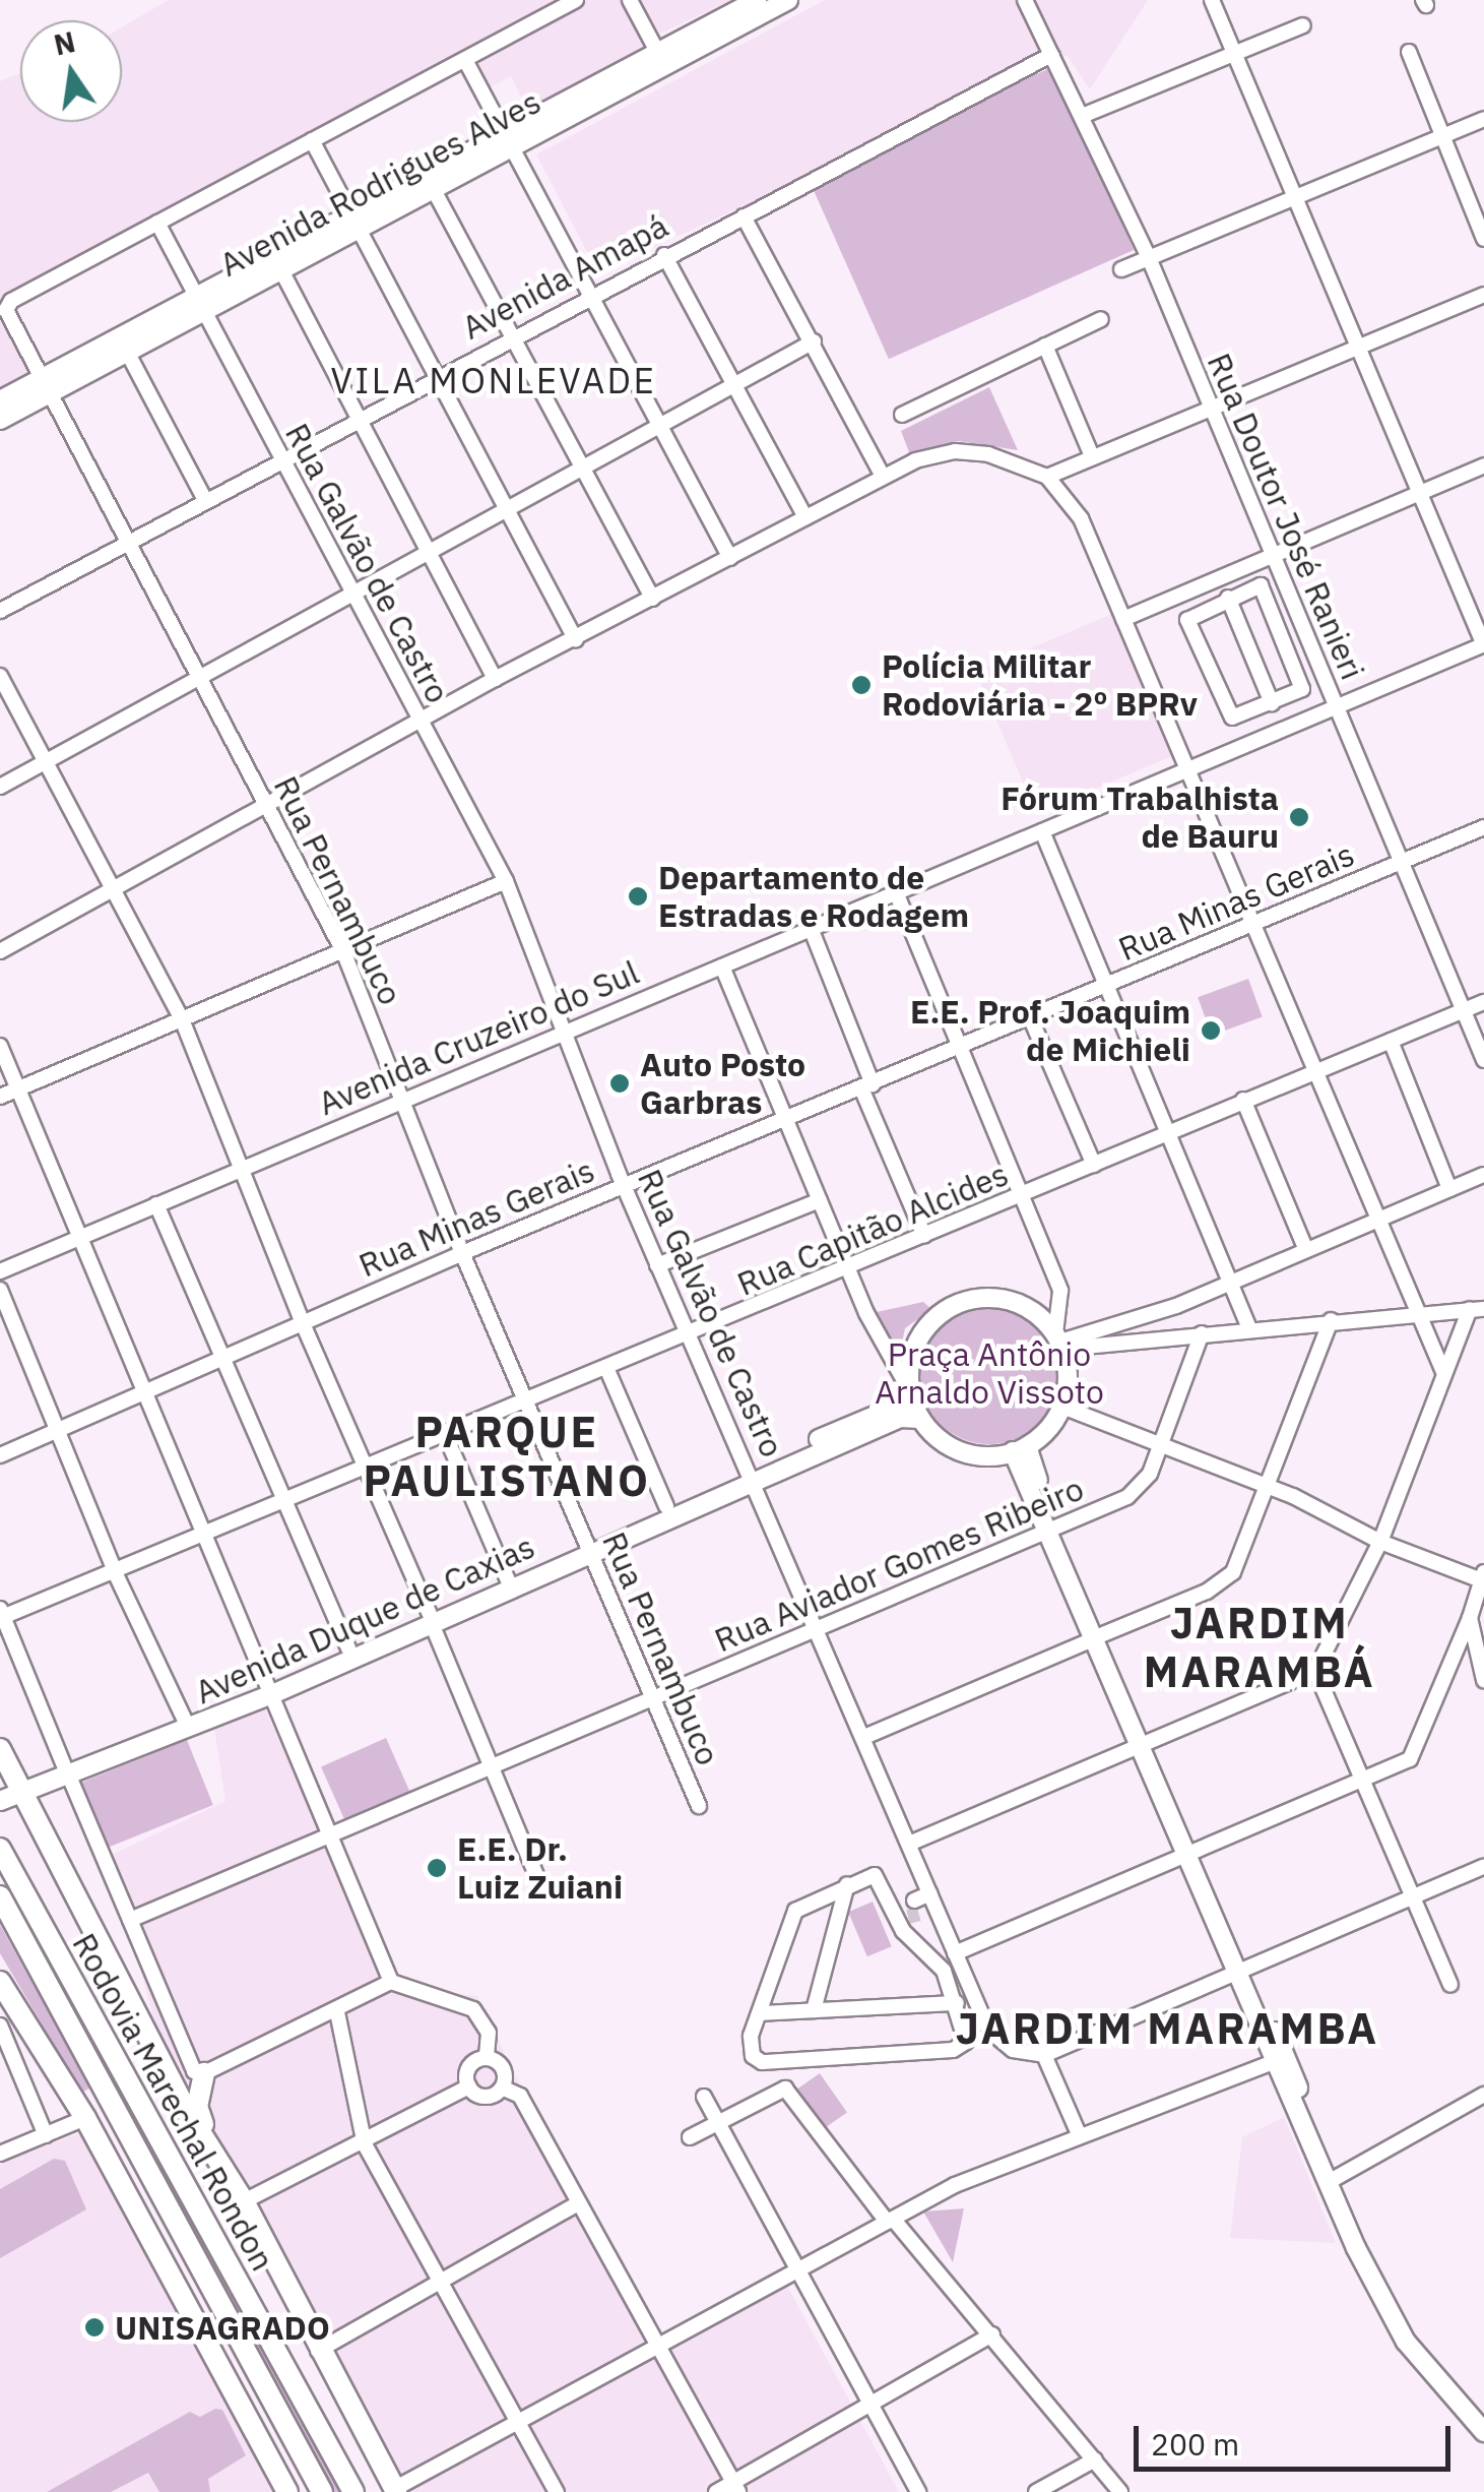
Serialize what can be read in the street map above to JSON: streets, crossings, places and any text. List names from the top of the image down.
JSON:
{
  "streets": {
    "highway": ["Rodovia Marechal Rondon"],
    "main road": ["Avenida Rodrigues Alves", "Avenida Duque de Caxias"],
    "street": [
      "Avenida Amapá",
      "Rua Doutor José Ranieri",
      "Rua Galvão de Castro",
      "Rua Pernambuco",
      "Rua Minas Gerais",
      "Avenida Cruzeiro do Sul",
      "Rua Capitão Alcides",
      "Rua Aviador Gomes Ribeiro"
    ]
  },
  "crossings": [
    ["Avenida Rodrigues Alves", "Rua Galvão de Castro"],
    ["Avenida Rodrigues Alves", "Rua Pernambuco"],
    ["Avenida Amapá", "Rua Doutor José Ranieri"],
    ["Avenida Amapá", "Rua Galvão de Castro"],
    ["Avenida Amapá", "Rua Pernambuco"],
    ["Rua Doutor José Ranieri", "Rua Minas Gerais"],
    ["Rua Doutor José Ranieri", "Avenida Cruzeiro do Sul"],
    ["Rua Doutor José Ranieri", "Rua Capitão Alcides"],
    ["Rua Galvão de Castro", "Rua Pernambuco"],
    ["Rua Galvão de Castro", "Rua Minas Gerais"],
    ["Rua Galvão de Castro", "Avenida Cruzeiro do Sul"],
    ["Rua Galvão de Castro", "Rua Capitão Alcides"],
    ["Rua Galvão de Castro", "Rua Aviador Gomes Ribeiro"],
    ["Rua Galvão de Castro", "Avenida Duque de Caxias"],
    ["Rua Pernambuco", "Rua Minas Gerais"],
    ["Rua Pernambuco", "Avenida Cruzeiro do Sul"],
    ["Rua Pernambuco", "Rua Capitão Alcides"],
    ["Rua Pernambuco", "Rua Aviador Gomes Ribeiro"],
    ["Rua Pernambuco", "Avenida Duque de Caxias"]
  ],
  "districts": [
    "VILA MONLEVADE",
    "PARQUE PAULISTANO",
    "JARDIM MARAMBÁ",
    "JARDIM MARAMBA"
  ],
  "parks": ["Praça Antônio Arnaldo Vissoto"],
  "places": [
    "Polícia Militar Rodoviária - 2º BPRv",
    "Fórum Trabalhista de Bauru",
    "Departamento de Estradas e Rodagem",
    "E.E. Prof. Joaquim de Michieli",
    "Auto Posto Garbras",
    "E.E. Dr. Luiz Zuiani",
    "UNISAGRADO"
  ],
  "scale_bar": "200 m",
  "north": "top"
}
